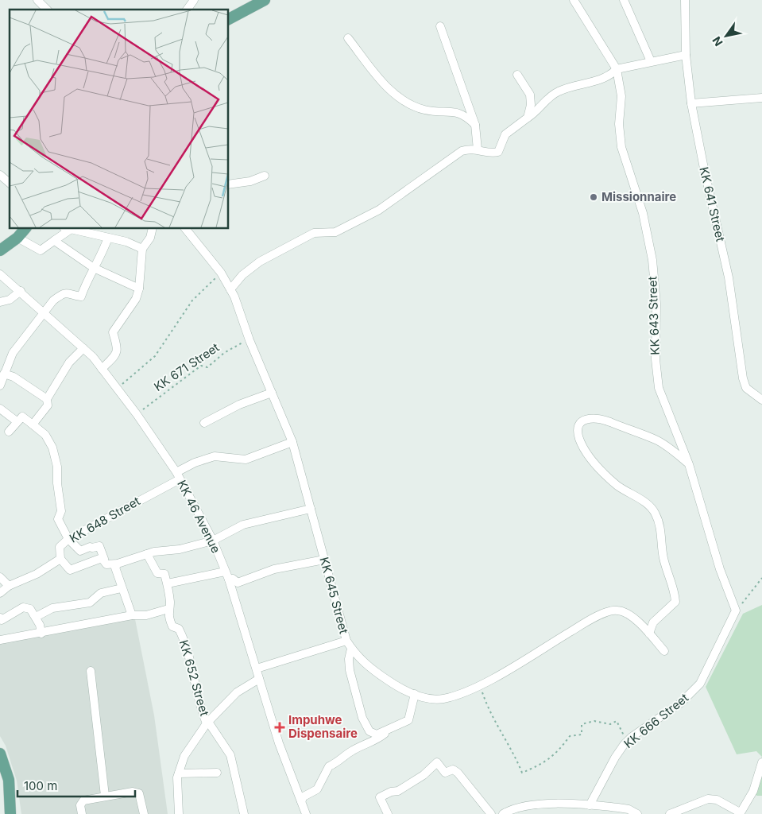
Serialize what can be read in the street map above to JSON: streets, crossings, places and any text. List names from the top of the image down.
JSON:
{
  "streets": {
    "street": [
      "KK 641 Street",
      "KK 643 Street",
      "KK 46 Avenue",
      "KK 648 Street",
      "KK 645 Street",
      "KK 652 Street",
      "KK 666 Street"
    ],
    "path": ["KK 671 Street"]
  },
  "crossings": [
    ["KK 643 Street", "KK 666 Street"],
    ["KK 671 Street", "KK 46 Avenue"],
    ["KK 671 Street", "KK 645 Street"],
    ["KK 46 Avenue", "KK 648 Street"],
    ["KK 648 Street", "KK 645 Street"]
  ],
  "places": {
    "other": ["Missionnaire"],
    "health": ["Impuhwe Dispensaire"]
  },
  "scale_bar": "100 m",
  "north": "bottom left"
}
